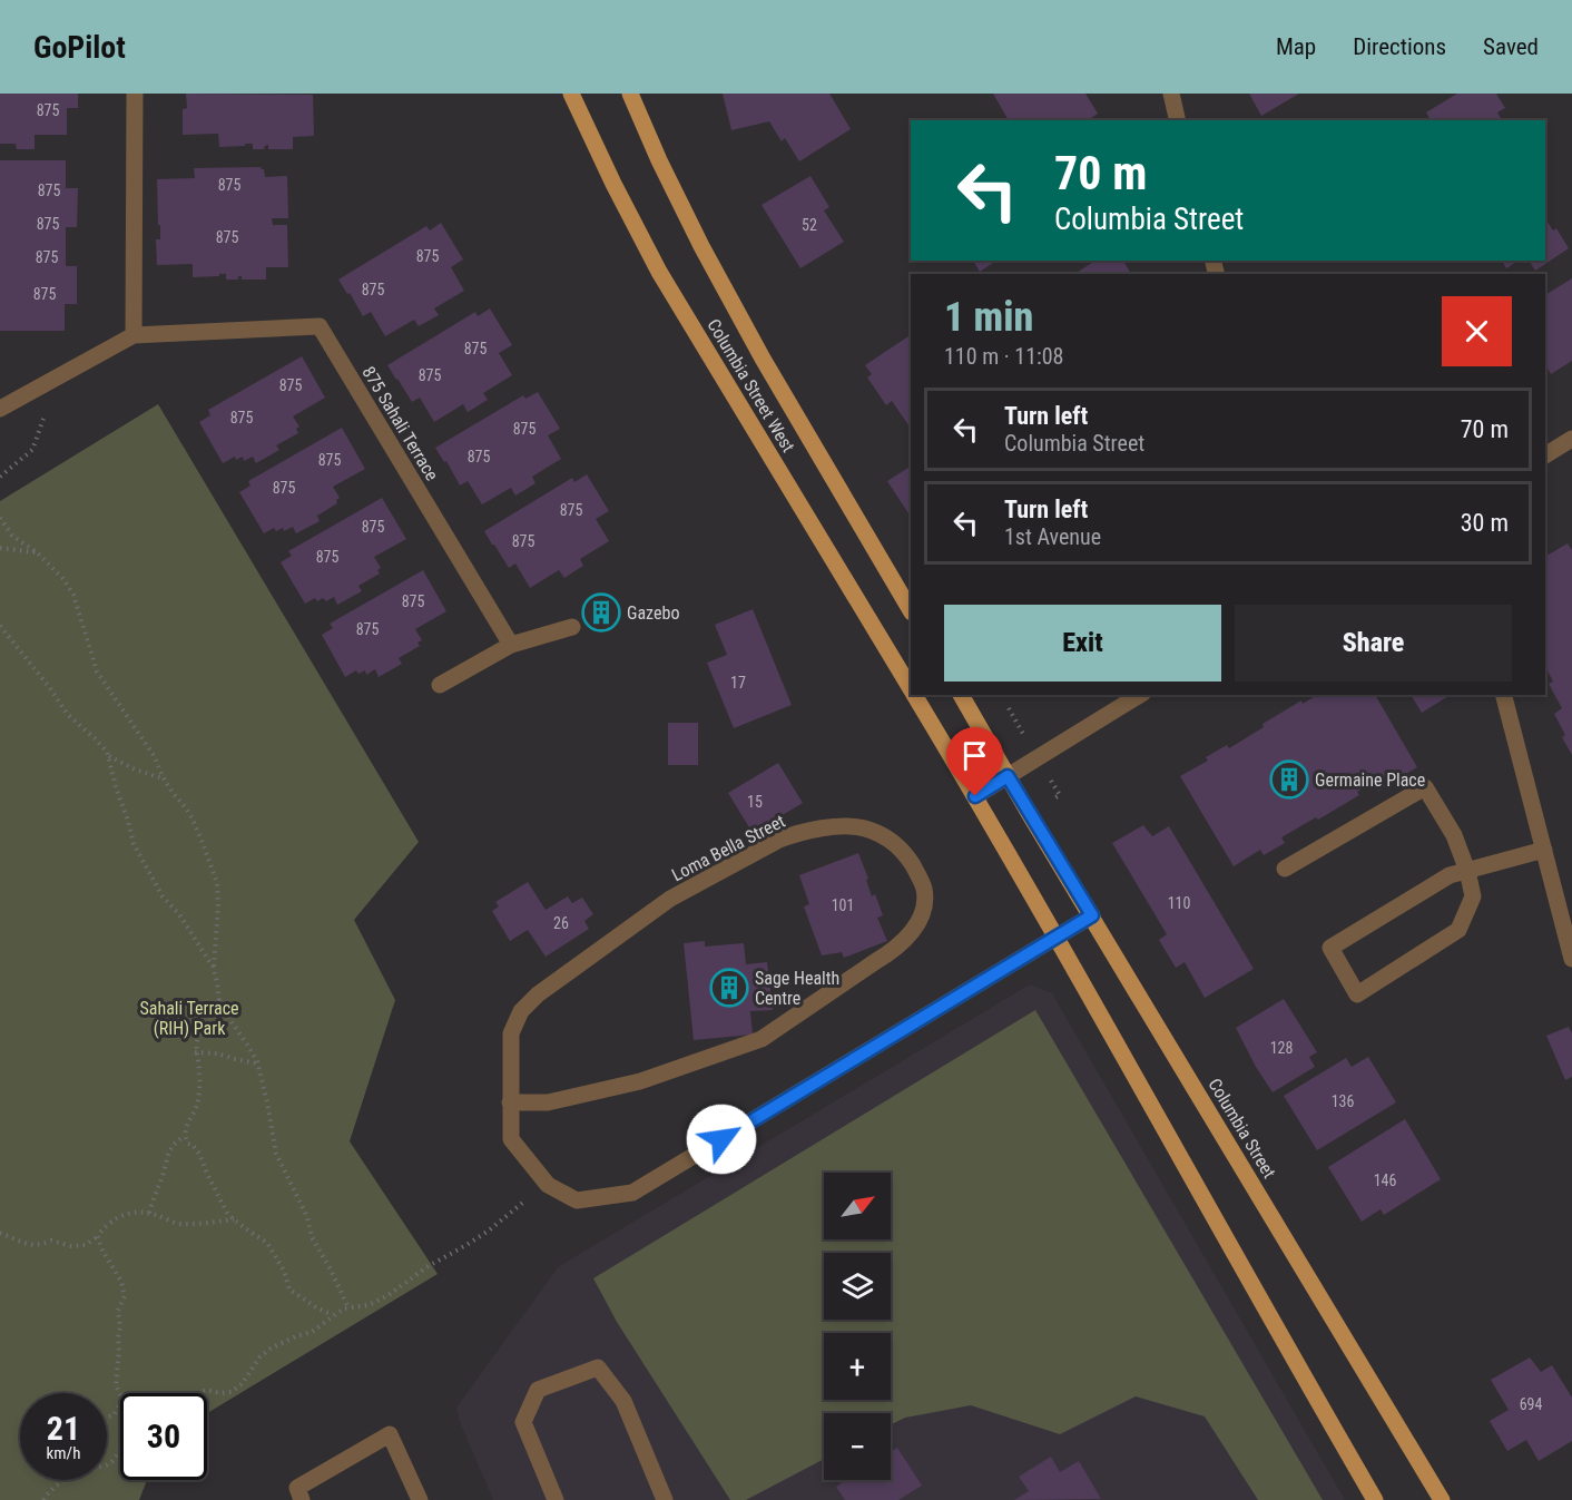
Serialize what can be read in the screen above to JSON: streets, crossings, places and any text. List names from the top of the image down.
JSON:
{
  "streets": {
    "main road": ["Columbia Street West", "Columbia Street"],
    "street": ["875 Sahali Terrace", "Loma Bella Street"]
  },
  "crossings": [
    ["Loma Bella Street", "Columbia Street"]
  ],
  "parks": ["Sahali Terrace (RIH) Park"],
  "places": {
    "building": ["Gazebo", "Germaine Place", "Sage Health Centre"]
  },
  "house_numbers": [
    "875",
    "875",
    "875",
    "875",
    "52",
    "875",
    "875",
    "875",
    "875",
    "875",
    "875",
    "875",
    "875",
    "875",
    "875",
    "875",
    "875",
    "875",
    "875",
    "875",
    "875",
    "875",
    "875",
    "875",
    "17",
    "15",
    "110",
    "101",
    "26",
    "128",
    "136",
    "146",
    "694"
  ],
  "north": "top right",
  "page": {
    "header": "GoPilot",
    "nav": ["Map", "Directions", "Saved"],
    "turn": ["70 m", "Columbia Street"],
    "heading": ["1 min", "110 m · 11:08"],
    "list": [
      {
        "name": "Turn left",
        "note": "Columbia Street",
        "value": "70 m"
      },
      {
        "name": "Turn left",
        "note": "1st Avenue",
        "value": "30 m"
      }
    ],
    "buttons": ["Exit", "Share"],
    "map_buttons": ["+", "−"],
    "speed": "21 km/h",
    "limit": "30"
  }
}
